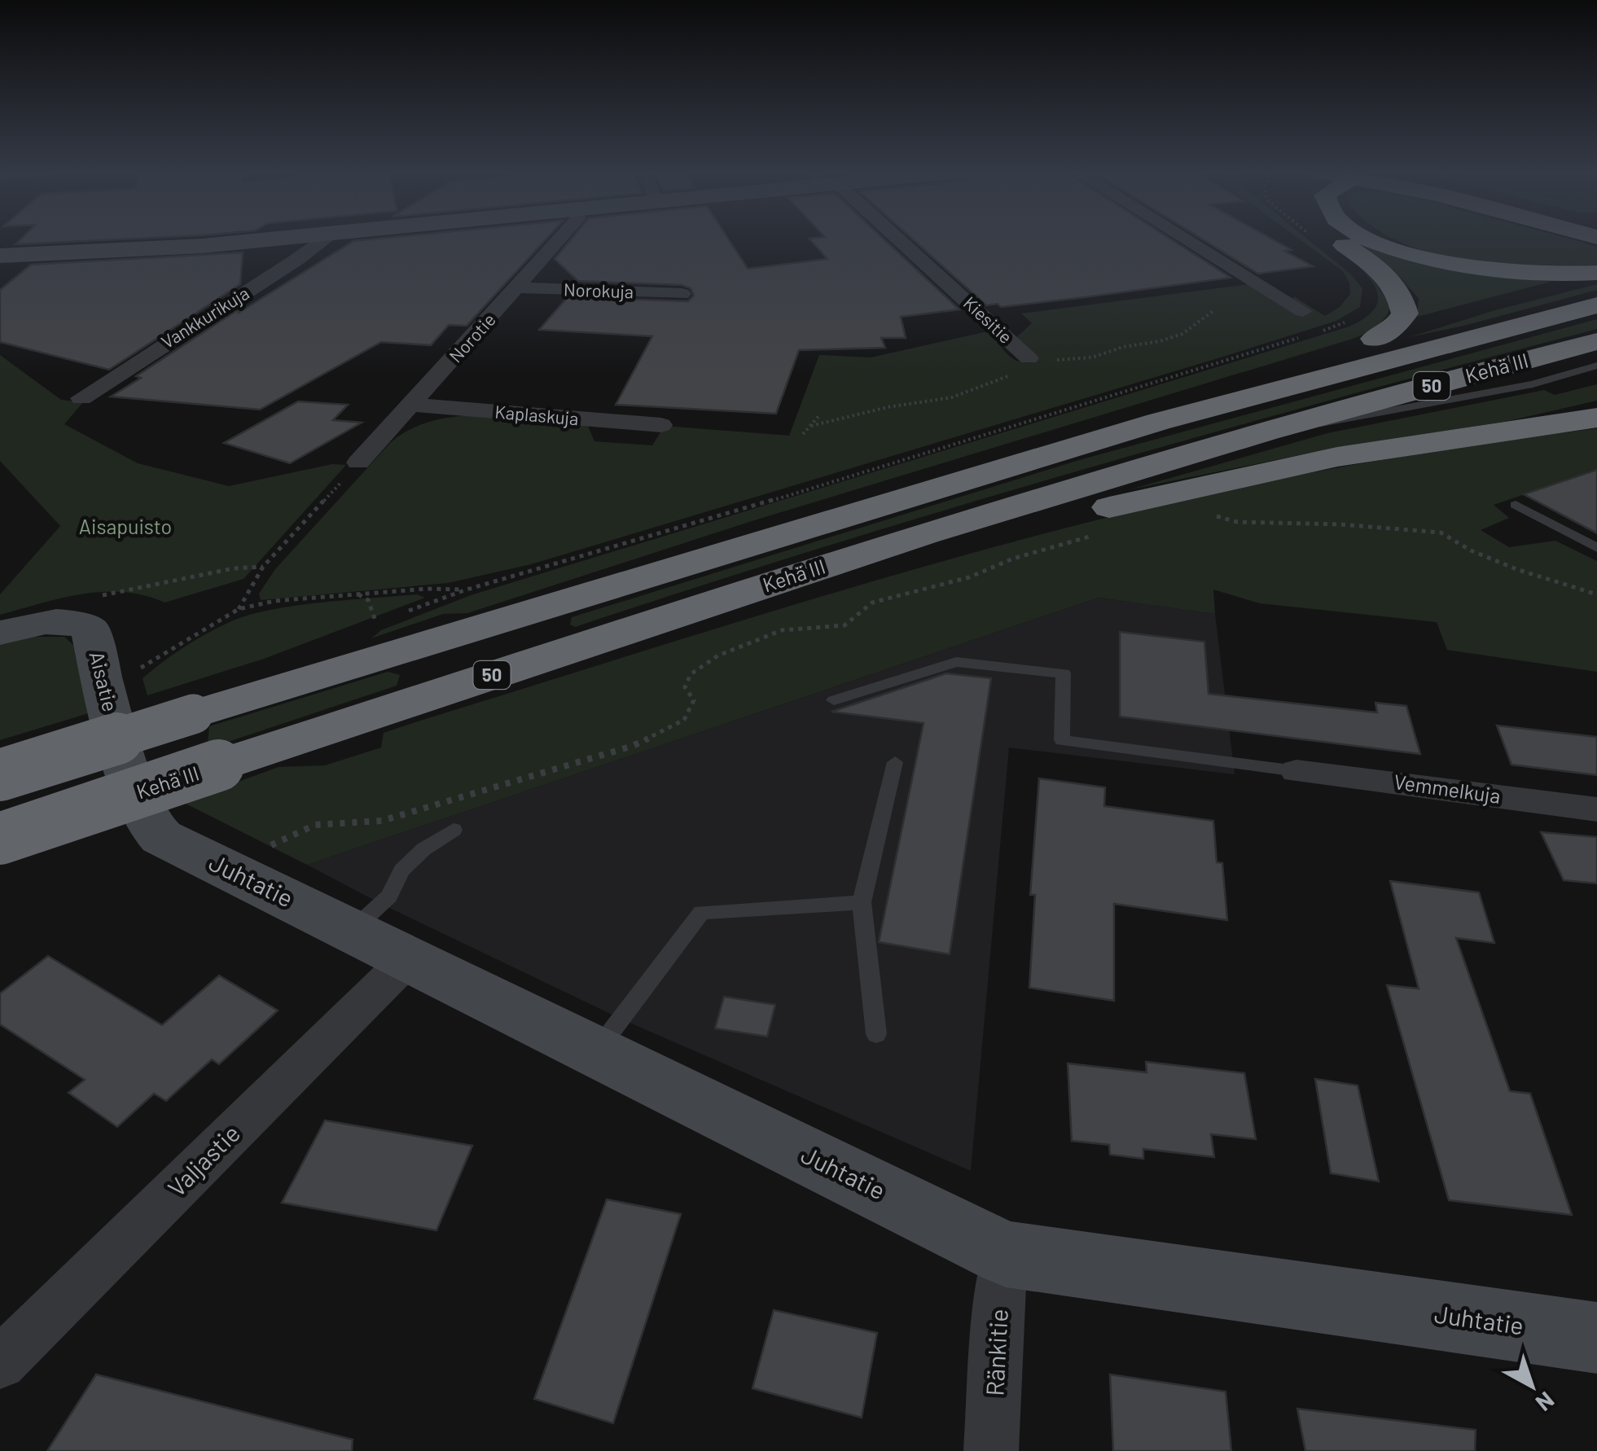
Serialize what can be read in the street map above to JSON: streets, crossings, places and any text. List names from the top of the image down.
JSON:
{
  "streets": {
    "highway": ["Kehä III", "50"],
    "street": [
      "Norokuja",
      "Vankkurikuja",
      "Kiesitie",
      "Norotie",
      "Kaplaskuja",
      "Aisatie",
      "Vemmelkuja",
      "Juhtatie",
      "Valjastie",
      "Ränkitie"
    ]
  },
  "crossings": [
    ["Norokuja", "Norotie"],
    ["Norotie", "Kaplaskuja"],
    ["Aisatie", "Juhtatie"],
    ["Juhtatie", "Valjastie"],
    ["Juhtatie", "Ränkitie"]
  ],
  "parks": ["Aisapuisto"],
  "north": "bottom right"
}
